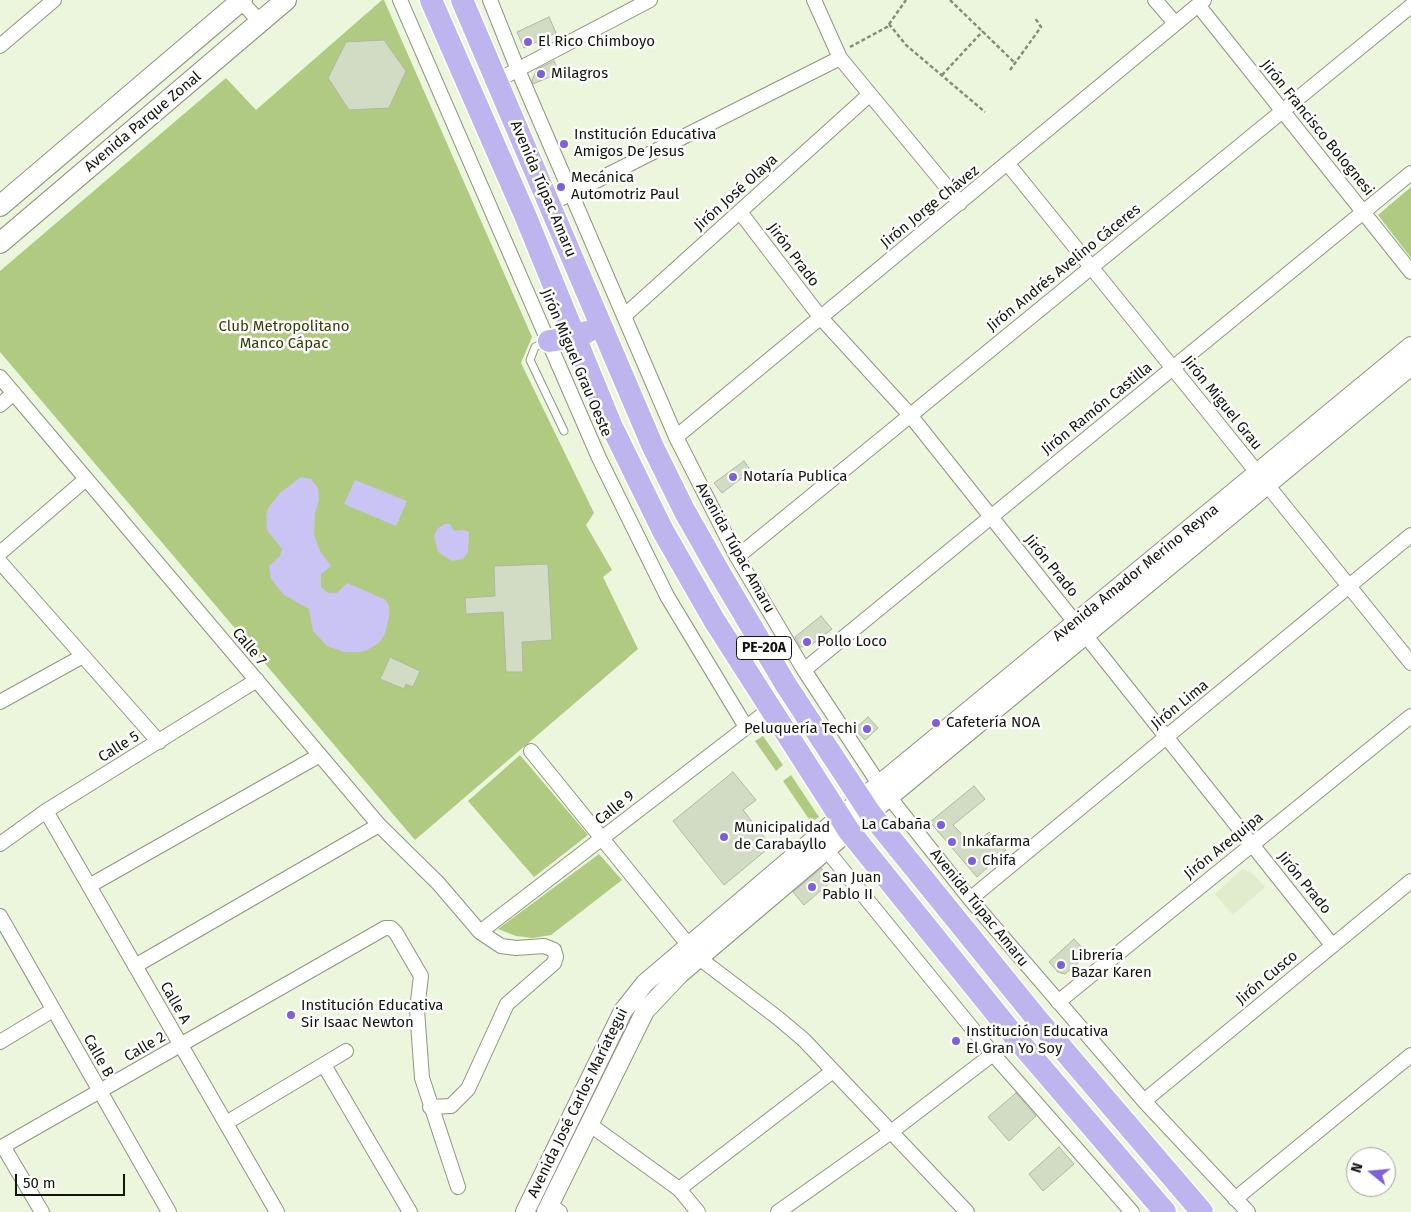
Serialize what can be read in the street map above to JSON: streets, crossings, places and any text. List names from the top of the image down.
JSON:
{
  "streets": {
    "highway": ["Avenida Túpac Amaru", "PE-20A"],
    "main road": ["Avenida Parque Zonal"],
    "street": [
      "Jirón Francisco Bolognesi",
      "Jirón José Olaya",
      "Jirón Jorge Chávez",
      "Jirón Prado",
      "Jirón Andrés Avelino Cáceres",
      "Jirón Miguel Grau Oeste",
      "Jirón Miguel Grau",
      "Jirón Ramón Castilla",
      "Avenida Amador Merino Reyna",
      "Calle 7",
      "Jirón Lima",
      "Calle 5",
      "Calle 9",
      "Jirón Arequipa",
      "Jirón Cusco",
      "Calle A",
      "Calle 2",
      "Calle B",
      "Avenida José Carlos Maríategui"
    ]
  },
  "crossings": [
    ["Jirón Francisco Bolognesi", "Jirón Jorge Chávez"],
    ["Jirón Francisco Bolognesi", "Jirón Andrés Avelino Cáceres"],
    ["Jirón Francisco Bolognesi", "Jirón Ramón Castilla"],
    ["Avenida Túpac Amaru", "Jirón José Olaya"],
    ["Avenida Túpac Amaru", "Jirón Jorge Chávez"],
    ["Avenida Túpac Amaru", "Jirón Andrés Avelino Cáceres"],
    ["Avenida Túpac Amaru", "Jirón Ramón Castilla"],
    ["Avenida Túpac Amaru", "Avenida Amador Merino Reyna"],
    ["Avenida Túpac Amaru", "Jirón Lima"],
    ["Avenida Túpac Amaru", "Calle 9"],
    ["Avenida Túpac Amaru", "Jirón Arequipa"],
    ["Avenida Túpac Amaru", "Jirón Cusco"],
    ["Avenida Túpac Amaru", "Avenida José Carlos Maríategui"],
    ["Jirón José Olaya", "Jirón Prado"],
    ["Jirón Jorge Chávez", "Jirón Prado"],
    ["Jirón Jorge Chávez", "Jirón Miguel Grau"],
    ["Jirón Prado", "Jirón Andrés Avelino Cáceres"],
    ["Jirón Prado", "Jirón Ramón Castilla"],
    ["Jirón Prado", "Avenida Amador Merino Reyna"],
    ["Jirón Prado", "Jirón Lima"],
    ["Jirón Prado", "Jirón Arequipa"],
    ["Jirón Prado", "Jirón Cusco"],
    ["Jirón Andrés Avelino Cáceres", "Jirón Miguel Grau"],
    ["Jirón Miguel Grau Oeste", "Calle 9"],
    ["Jirón Miguel Grau", "Jirón Ramón Castilla"],
    ["Jirón Miguel Grau", "Avenida Amador Merino Reyna"],
    ["Jirón Miguel Grau", "Jirón Lima"],
    ["Avenida Amador Merino Reyna", "Avenida José Carlos Maríategui"],
    ["Calle 7", "Calle 5"],
    ["Calle 7", "Calle 9"],
    ["Calle 7", "Calle 2"],
    ["Calle 5", "Calle A"],
    ["Calle A", "Calle 2"],
    ["Calle 2", "Calle B"]
  ],
  "parks": ["Club Metropolitano Manco Cápac"],
  "places": [
    "El Rico Chimboyo",
    "Milagros",
    "Institución Educativa Amigos De Jesus",
    "Mecánica Automotriz Paul",
    "Notaría Publica",
    "Pollo Loco",
    "Cafetería NOA",
    "Peluquería Techi",
    "La Cabaña",
    "Municipalidad de Carabayllo",
    "Inkafarma",
    "Chifa",
    "San Juan Pablo II",
    "Librería Bazar Karen",
    "Institución Educativa Sir Isaac Newton",
    "Institución Educativa El Gran Yo Soy"
  ],
  "scale_bar": "50 m",
  "north": "left"
}
